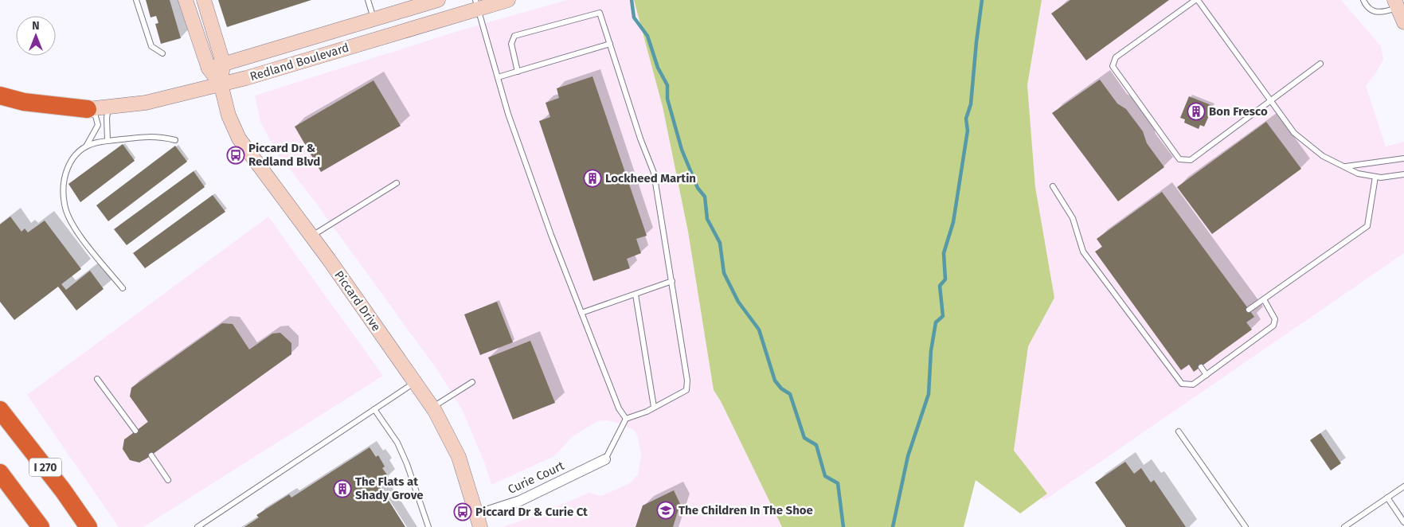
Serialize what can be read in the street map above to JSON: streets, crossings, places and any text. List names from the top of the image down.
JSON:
{
  "streets": {
    "highway": ["I 270"],
    "main road": ["Redland Boulevard", "Piccard Drive"],
    "street": ["Curie Court"]
  },
  "crossings": [
    ["Redland Boulevard", "Piccard Drive"],
    ["Piccard Drive", "Curie Court"]
  ],
  "places": {
    "building": ["Bon Fresco", "Lockheed Martin", "The Flats at Shady Grove"],
    "bus stop": ["Piccard Dr & Redland Blvd", "Piccard Dr & Curie Ct"],
    "school or university": ["The Children In The Shoe"]
  },
  "north": "top"
}
